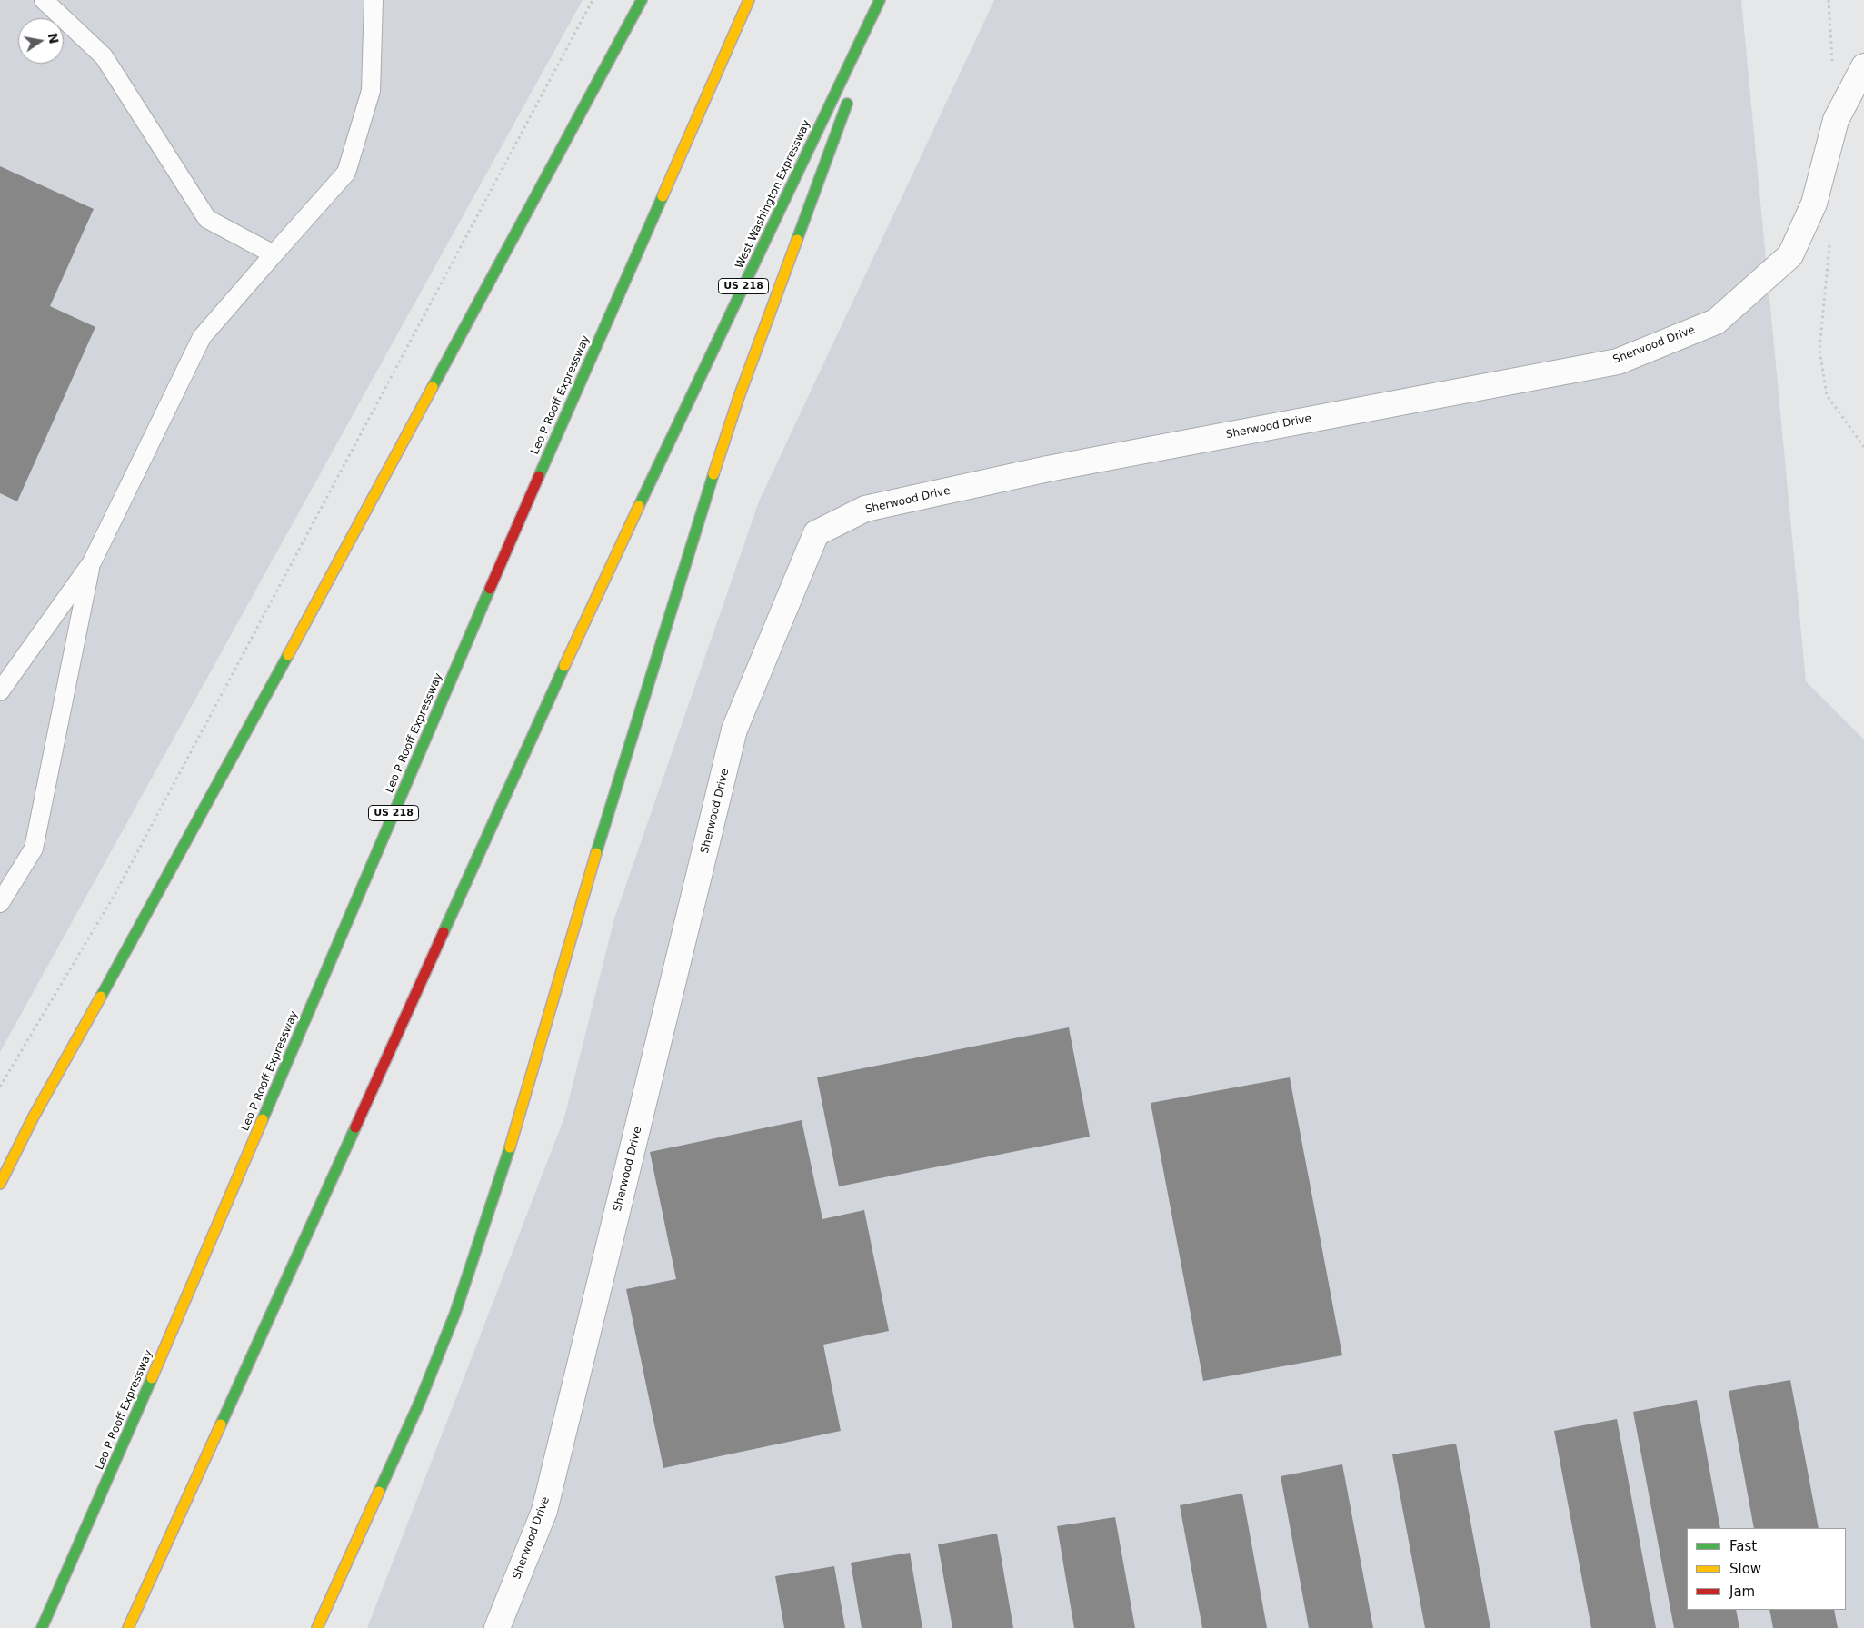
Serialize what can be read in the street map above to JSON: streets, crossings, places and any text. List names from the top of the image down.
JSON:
{
  "streets": {
    "highway": ["West Washington Expressway", "US 218", "Leo P Rooff Expressway"],
    "street": ["Sherwood Drive"]
  },
  "legend": ["Fast", "Slow", "Jam"],
  "north": "right"
}
